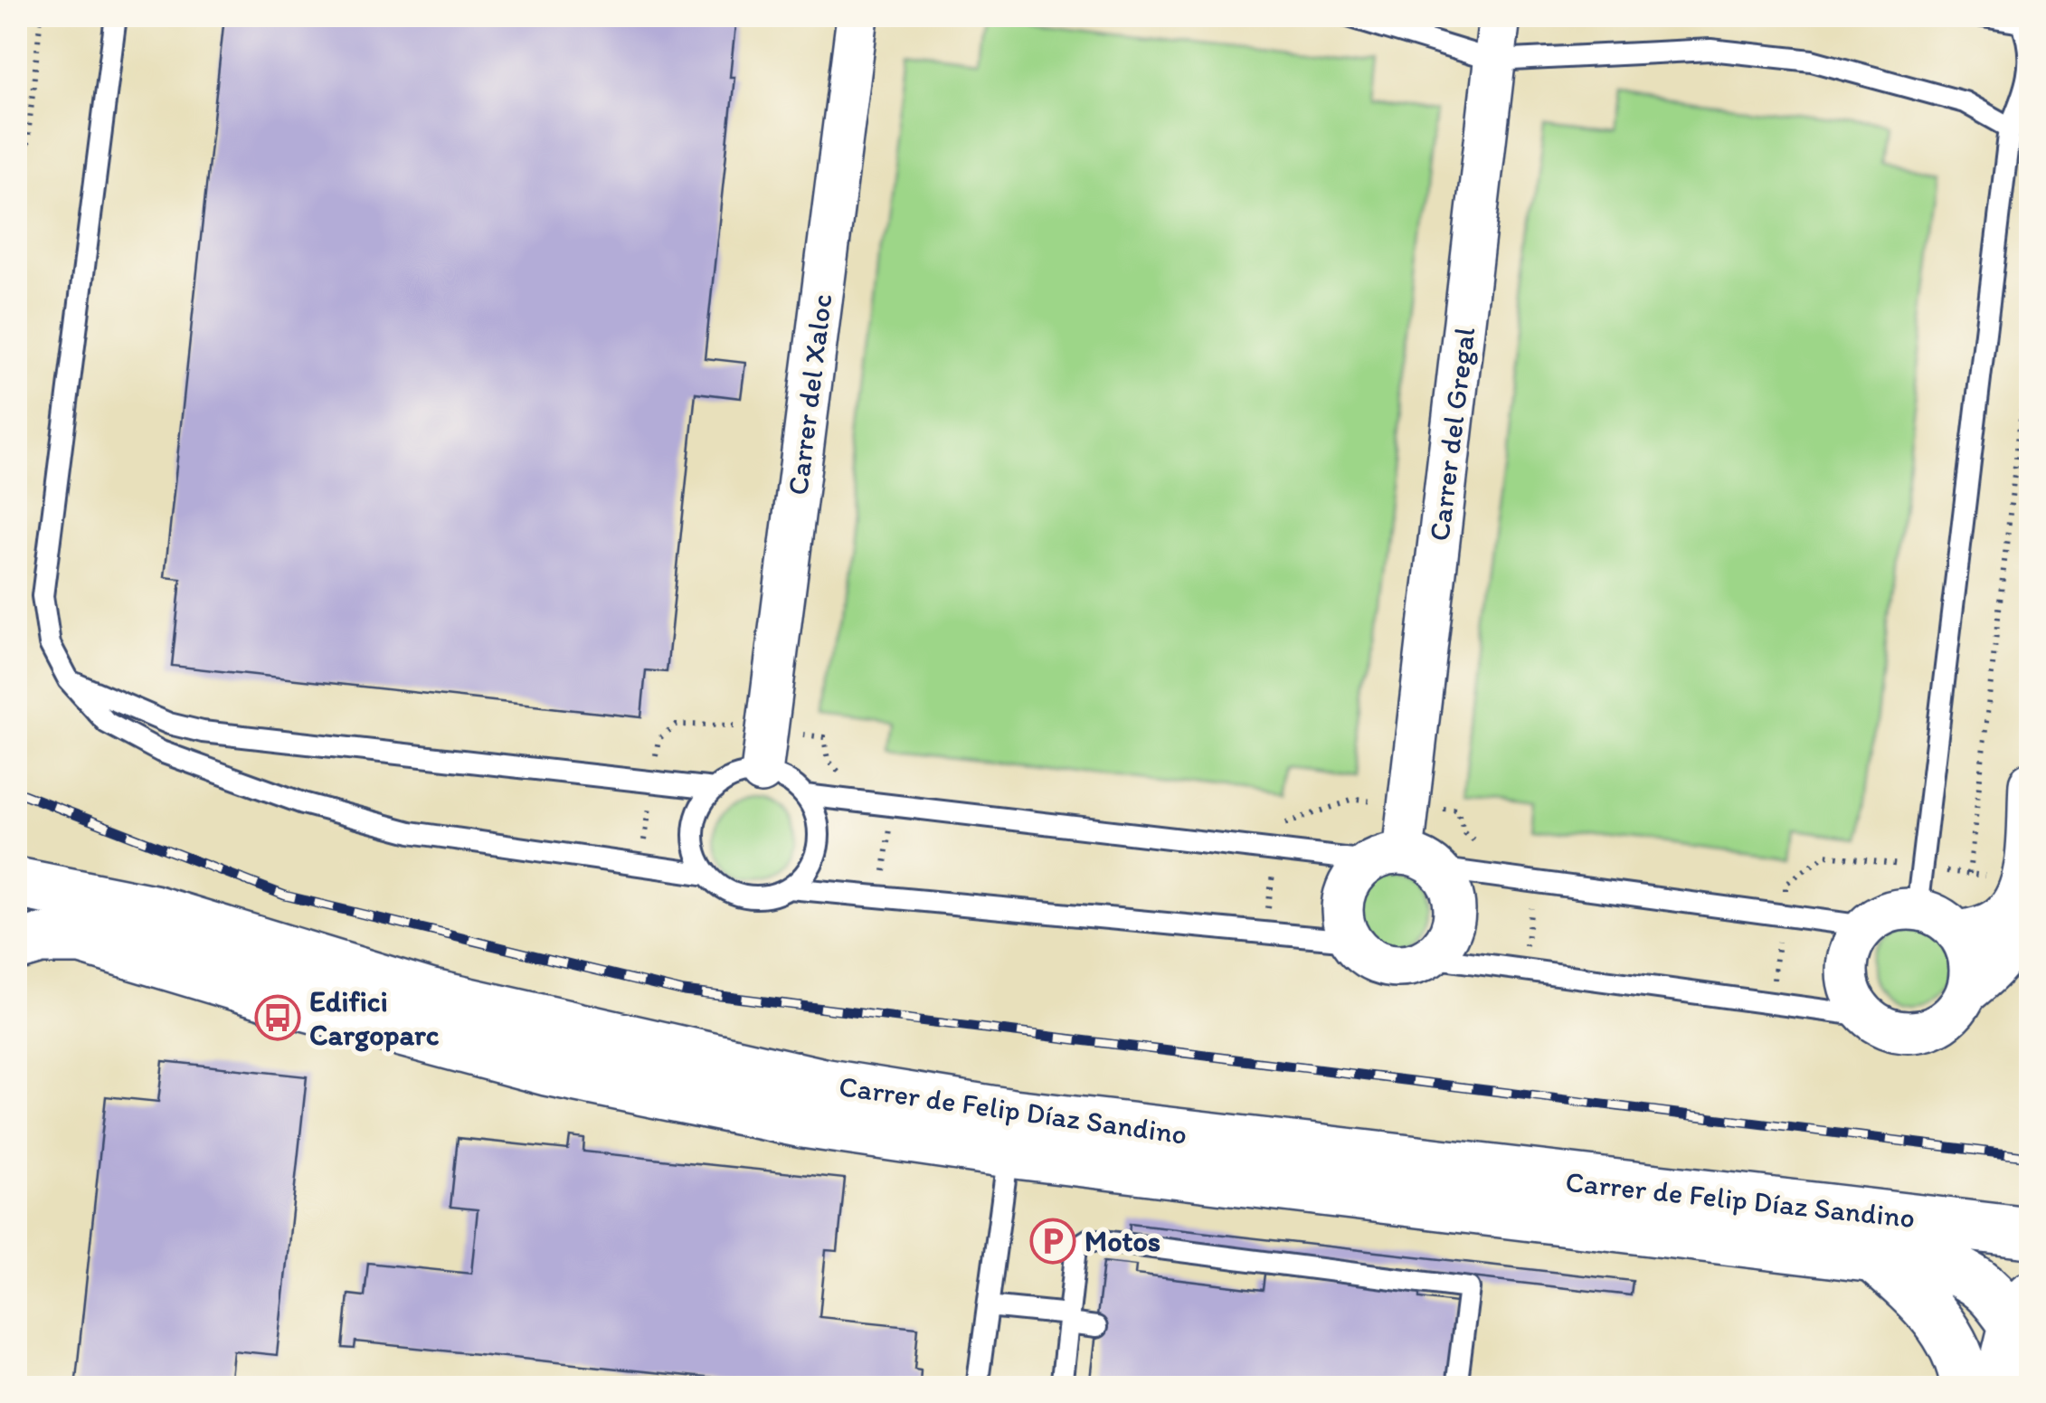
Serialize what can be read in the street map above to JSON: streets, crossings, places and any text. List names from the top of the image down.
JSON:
{
  "streets": {
    "main road": ["Carrer de Felip Díaz Sandino"],
    "street": ["Carrer del Xaloc", "Carrer del Gregal"]
  },
  "places": {
    "bus stop": ["Edifici Cargoparc"],
    "parking": ["Motos"]
  }
}
